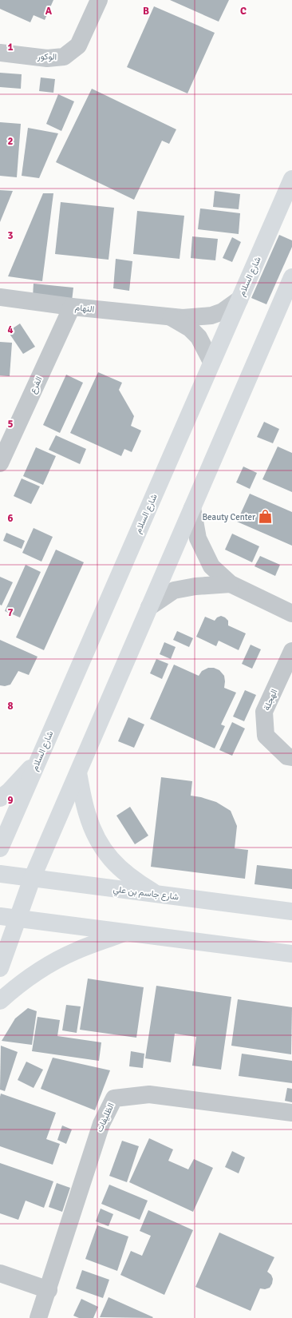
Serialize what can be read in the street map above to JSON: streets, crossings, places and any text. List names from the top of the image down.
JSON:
{
  "streets": {
    "main road": ["شارع السلام", "شارع جاسم بن علي"],
    "street": [
      "الوكور",
      "النهام",
      "الفرع",
      "الهجلة",
      "الظليفات"
    ]
  },
  "crossings": [
    ["شارع السلام", "النهام"],
    ["النهام", "الفرع"]
  ],
  "places": {
    "shop": ["Beauty Center"]
  },
  "grid": {
    "columns": ["A", "B", "C"],
    "rows": [
      "1",
      "2",
      "3",
      "4",
      "5",
      "6",
      "7",
      "8",
      "9"
    ]
  }
}
